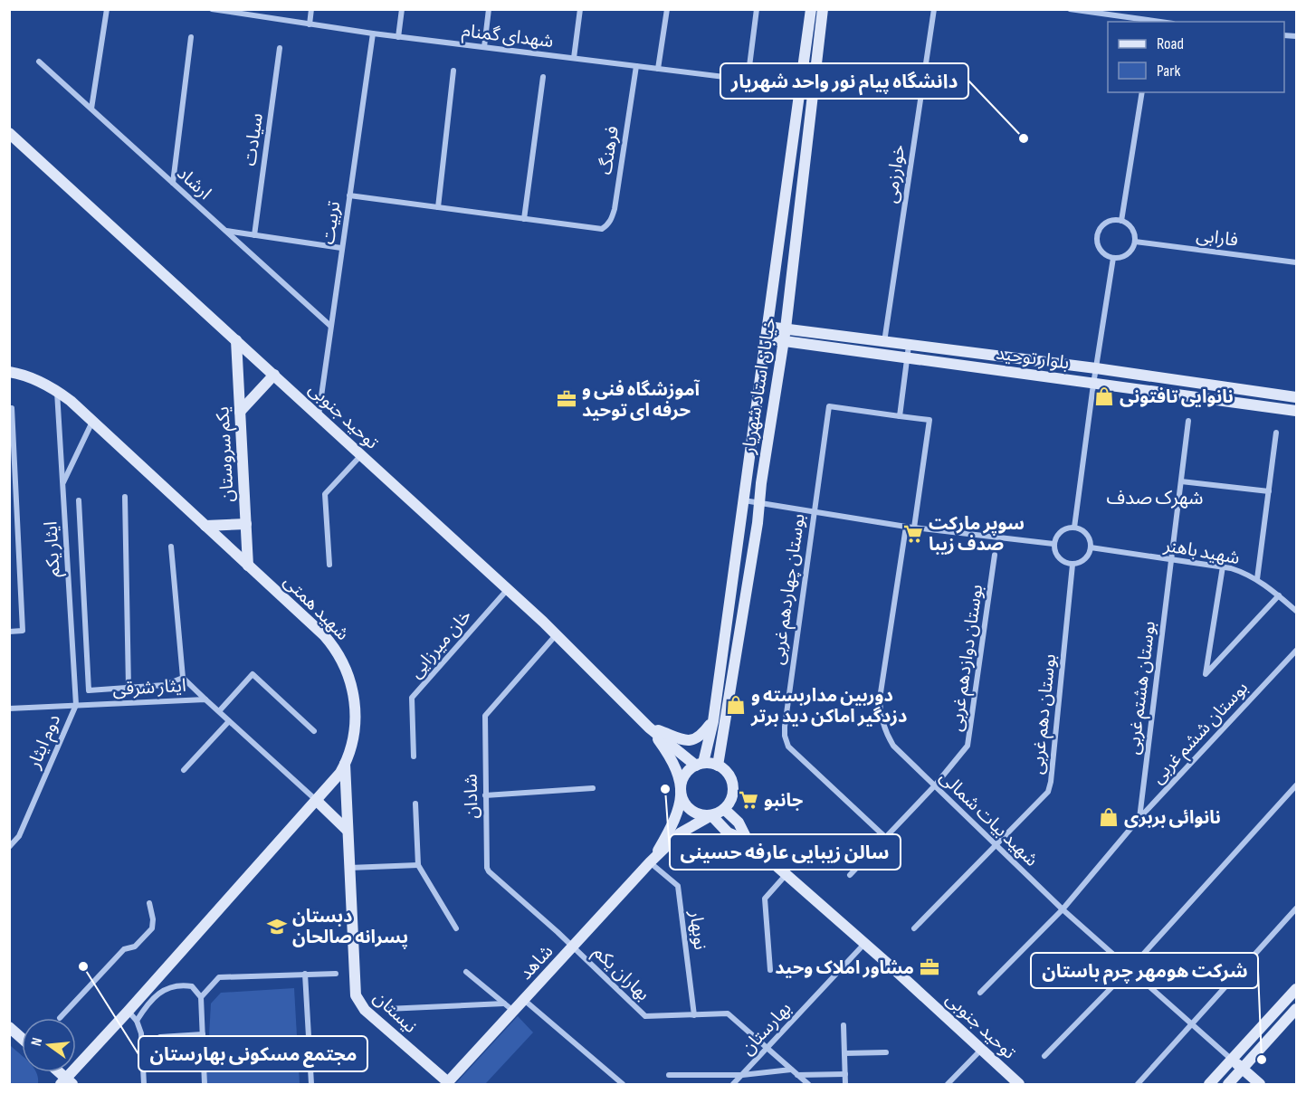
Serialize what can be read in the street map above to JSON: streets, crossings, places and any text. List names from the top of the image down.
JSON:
{
  "streets": {
    "street": [
      "شهدای گمنام",
      "سیادت",
      "فرهنگ",
      "خوارزمی",
      "ارشاد",
      "تربیت",
      "فارابی",
      "بلوار توحید",
      "خیابان استاد شهریار",
      "توحید جنوبی",
      "یکم سروستان",
      "ایثار یکم",
      "شهید باهنر",
      "بوستان چهاردهم غربی",
      "شهید همتی",
      "خان میرزایی",
      "بوستان دوازدهم غربی",
      "ایثار شرقی",
      "بوستان هشتم غربی",
      "بوستان دهم غربی",
      "بوستان ششم غربی",
      "دوم ایثار",
      "شادان",
      "شهید بیات شمالی",
      "نوبهار",
      "شاهد",
      "بهاران یکم",
      "نيستان",
      "بهارستان"
    ]
  },
  "crossings": [
    ["شهدای گمنام", "فرهنگ"],
    ["شهدای گمنام", "تربیت"],
    ["شهدای گمنام", "خیابان استاد شهریار"],
    ["خوارزمی", "بلوار توحید"],
    ["ارشاد", "تربیت"],
    ["تربیت", "توحید جنوبی"],
    ["بلوار توحید", "خیابان استاد شهریار"],
    ["خیابان استاد شهریار", "توحید جنوبی"],
    ["توحید جنوبی", "یکم سروستان"],
    ["توحید جنوبی", "خان میرزایی"],
    ["توحید جنوبی", "شادان"],
    ["توحید جنوبی", "بهارستان"],
    ["یکم سروستان", "شهید همتی"],
    ["ایثار یکم", "شهید همتی"],
    ["ایثار یکم", "ایثار شرقی"],
    ["ایثار یکم", "دوم ایثار"],
    ["شهید باهنر", "بوستان هشتم غربی"],
    ["شهید باهنر", "بوستان دهم غربی"],
    ["بوستان چهاردهم غربی", "بوستان دوازدهم غربی"],
    ["شهید همتی", "ایثار شرقی"],
    ["شهید همتی", "نيستان"],
    ["بوستان دوازدهم غربی", "شهید بیات شمالی"],
    ["ایثار شرقی", "دوم ایثار"],
    ["بوستان هشتم غربی", "بوستان ششم غربی"],
    ["بوستان دهم غربی", "شهید بیات شمالی"],
    ["بوستان ششم غربی", "شهید بیات شمالی"],
    ["شادان", "شاهد"],
    ["شادان", "بهاران یکم"],
    ["نوبهار", "شاهد"],
    ["نوبهار", "بهاران یکم"],
    ["شاهد", "بهاران یکم"],
    ["شاهد", "نيستان"],
    ["بهاران یکم", "بهارستان"]
  ],
  "districts": ["شهرک صدف"],
  "places": {
    "other": [
      "دانشگاه پیام نور واحد شهریار",
      "سالن زیبایی عارفه حسینی",
      "مجتمع مسکونی بهارستان",
      "شرکت هومهر چرم باستان"
    ],
    "shop": ["نانوایی تافتونی", "دوربین مداربسته و دزدگیر اماکن دید برتر", "نانوائی بربری"],
    "office": ["آموزشگاه فنی و حرفه ای توحید", "مشاور املاک وحید"],
    "supermarket": ["سوپر مارکت صدف زیبا", "جانبو"],
    "school or university": ["دبستان پسرانه صالحان"]
  },
  "legend": ["Road", "Park"],
  "north": "left"
}
